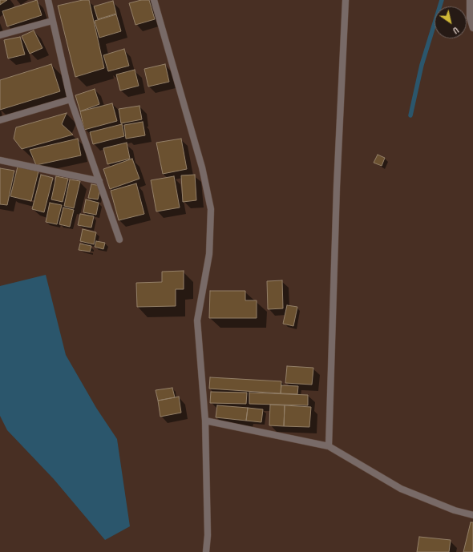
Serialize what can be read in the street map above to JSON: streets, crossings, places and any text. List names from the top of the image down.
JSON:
{
  "north": "bottom right"
}
